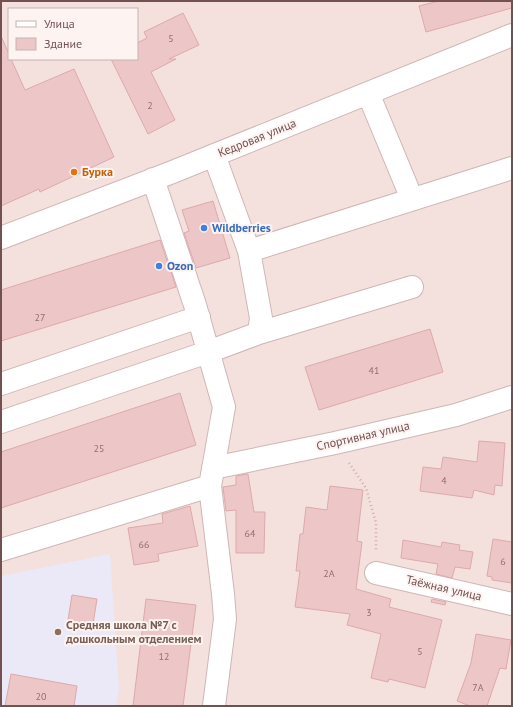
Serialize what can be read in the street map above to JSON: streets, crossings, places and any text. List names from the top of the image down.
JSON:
{
  "streets": {
    "street": ["Кедровая улица", "Спортивная улица", "Таёжная улица"]
  },
  "places": [
    "Бурка",
    "Wildberries",
    "Ozon",
    "Средняя школа №7 с дошкольным отделением"
  ],
  "house_numbers": [
    "5",
    "2",
    "27",
    "41",
    "25",
    "4",
    "64",
    "66",
    "6",
    "2А",
    "3",
    "5",
    "12",
    "7А",
    "20"
  ],
  "legend": ["Улица", "Здание"]
}
